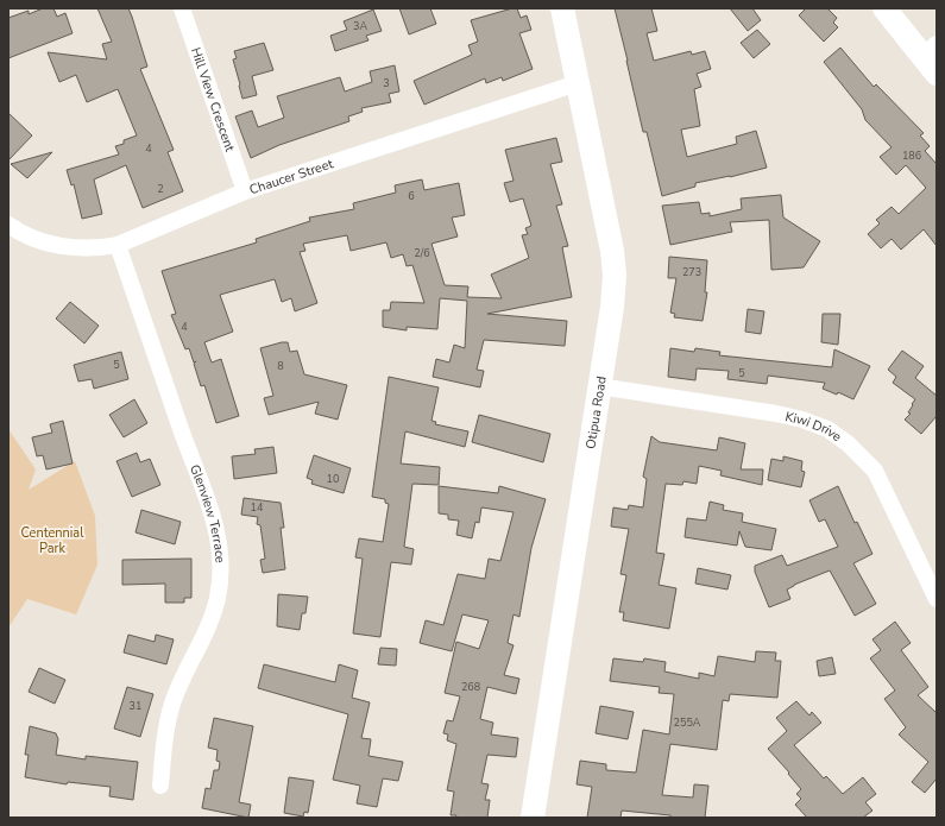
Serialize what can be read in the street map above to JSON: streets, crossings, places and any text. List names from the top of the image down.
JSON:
{
  "streets": {
    "street": [
      "Hill View Crescent",
      "Chaucer Street",
      "Otipua Road",
      "Kiwi Drive",
      "Glenview Terrace"
    ]
  },
  "crossings": [
    ["Hill View Crescent", "Chaucer Street"],
    ["Chaucer Street", "Otipua Road"],
    ["Chaucer Street", "Glenview Terrace"],
    ["Otipua Road", "Kiwi Drive"]
  ],
  "parks": ["Centennial Park"],
  "house_numbers": [
    "3A",
    "3",
    "4",
    "186",
    "2",
    "6",
    "2/6",
    "273",
    "4",
    "5",
    "8",
    "5",
    "10",
    "14",
    "268",
    "31",
    "255A"
  ]
}
